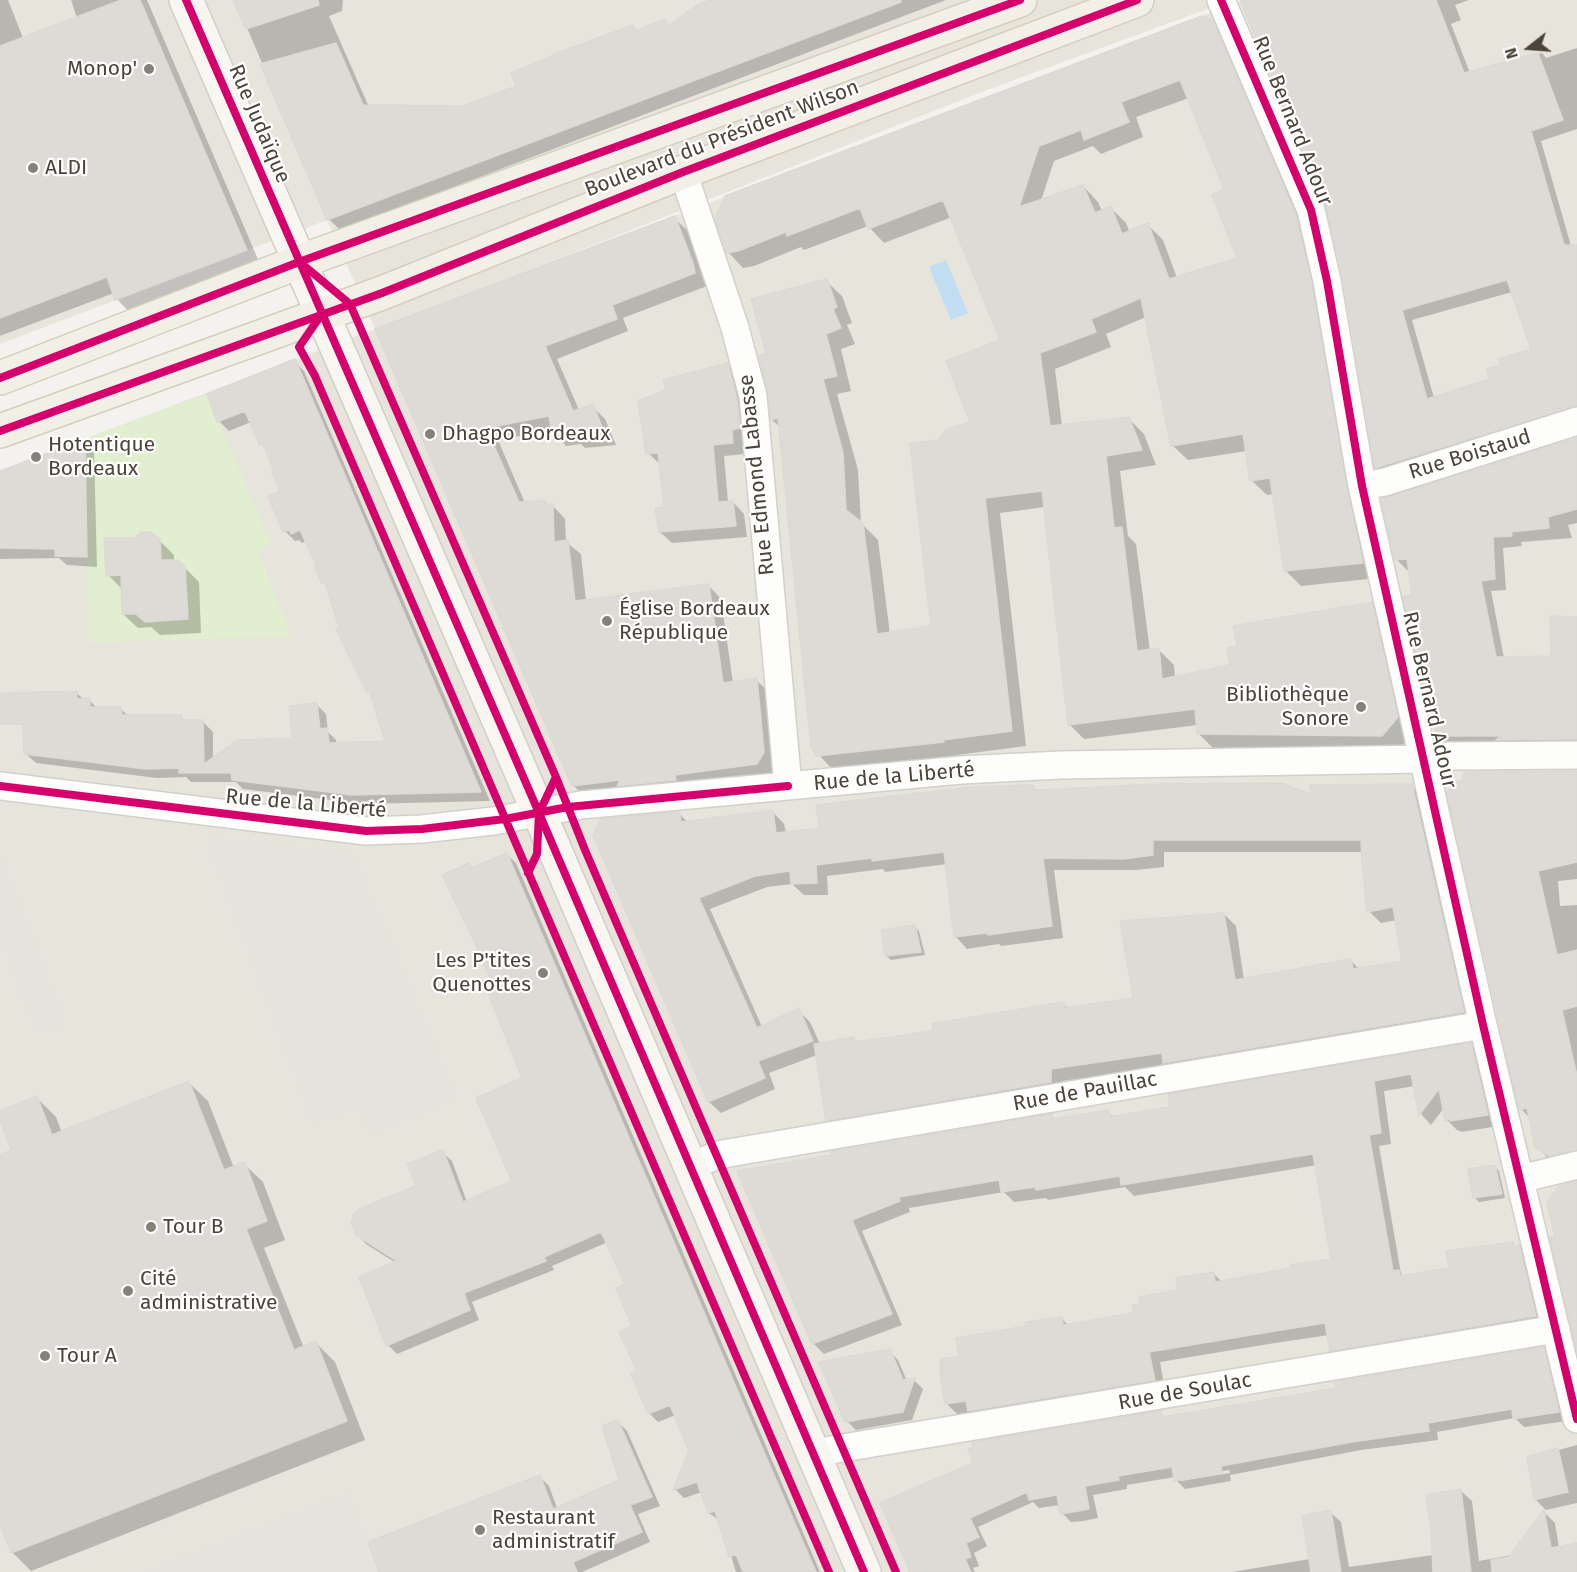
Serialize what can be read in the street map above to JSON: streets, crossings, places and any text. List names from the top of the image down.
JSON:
{
  "streets": {
    "main road": ["Rue Judaïque", "Boulevard du Président Wilson"],
    "street": [
      "Rue Bernard Adour",
      "Rue Boistaud",
      "Rue Edmond Labasse",
      "Rue de la Liberté",
      "Rue de Pauillac",
      "Rue de Soulac"
    ]
  },
  "crossings": [
    ["Rue Bernard Adour", "Rue Boistaud"],
    ["Rue Bernard Adour", "Rue de la Liberté"],
    ["Rue Bernard Adour", "Rue de Pauillac"],
    ["Rue Bernard Adour", "Rue de Soulac"],
    ["Rue Judaïque", "Boulevard du Président Wilson"],
    ["Boulevard du Président Wilson", "Rue Edmond Labasse"],
    ["Rue Edmond Labasse", "Rue de la Liberté"]
  ],
  "places": [
    "Monop'",
    "ALDI",
    "Dhagpo Bordeaux",
    "Hotentique Bordeaux",
    "Église Bordeaux République",
    "Bibliothèque Sonore",
    "Les P'tites Quenottes",
    "Tour B",
    "Cité administrative",
    "Tour A",
    "Restaurant administratif"
  ],
  "north": "left"
}
